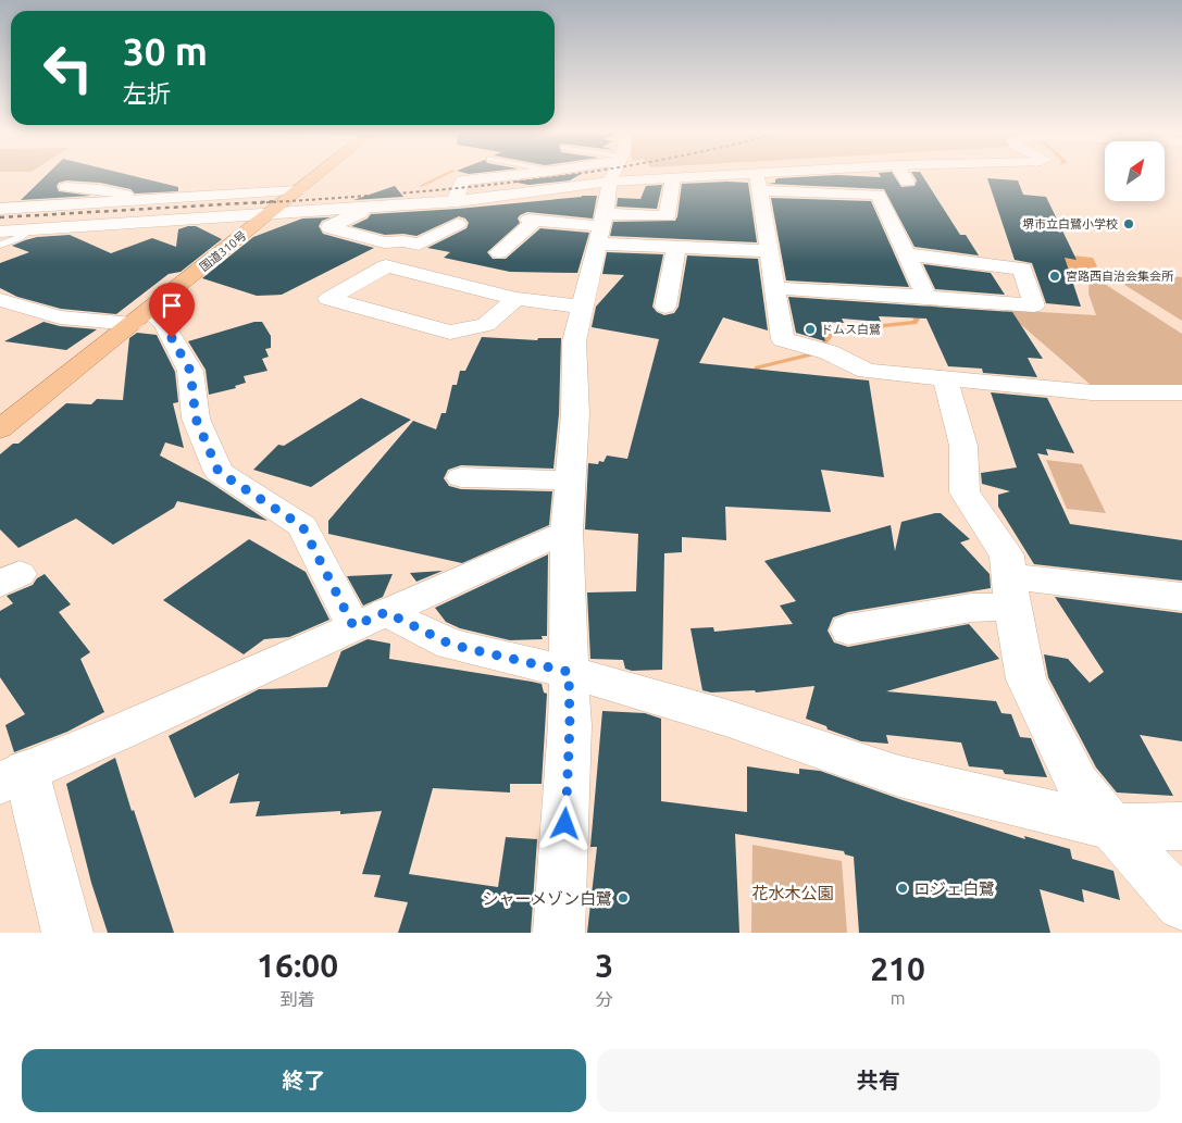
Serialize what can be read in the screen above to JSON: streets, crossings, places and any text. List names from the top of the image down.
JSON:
{
  "streets": {
    "highway": ["国道310号"]
  },
  "parks": ["花水木公園"],
  "places": [
    "堺市立白鷺小学校",
    "宮路西自治会集会所",
    "ドムス白鷺",
    "ロジェ白鷺",
    "シャーメゾン白鷺"
  ],
  "north": "top right",
  "page": {
    "turn": ["30 m", "左折"],
    "eta": [
      "16:00",
      "到着",
      "3",
      "分",
      "210",
      "m"
    ],
    "buttons": ["終了", "共有"]
  }
}
